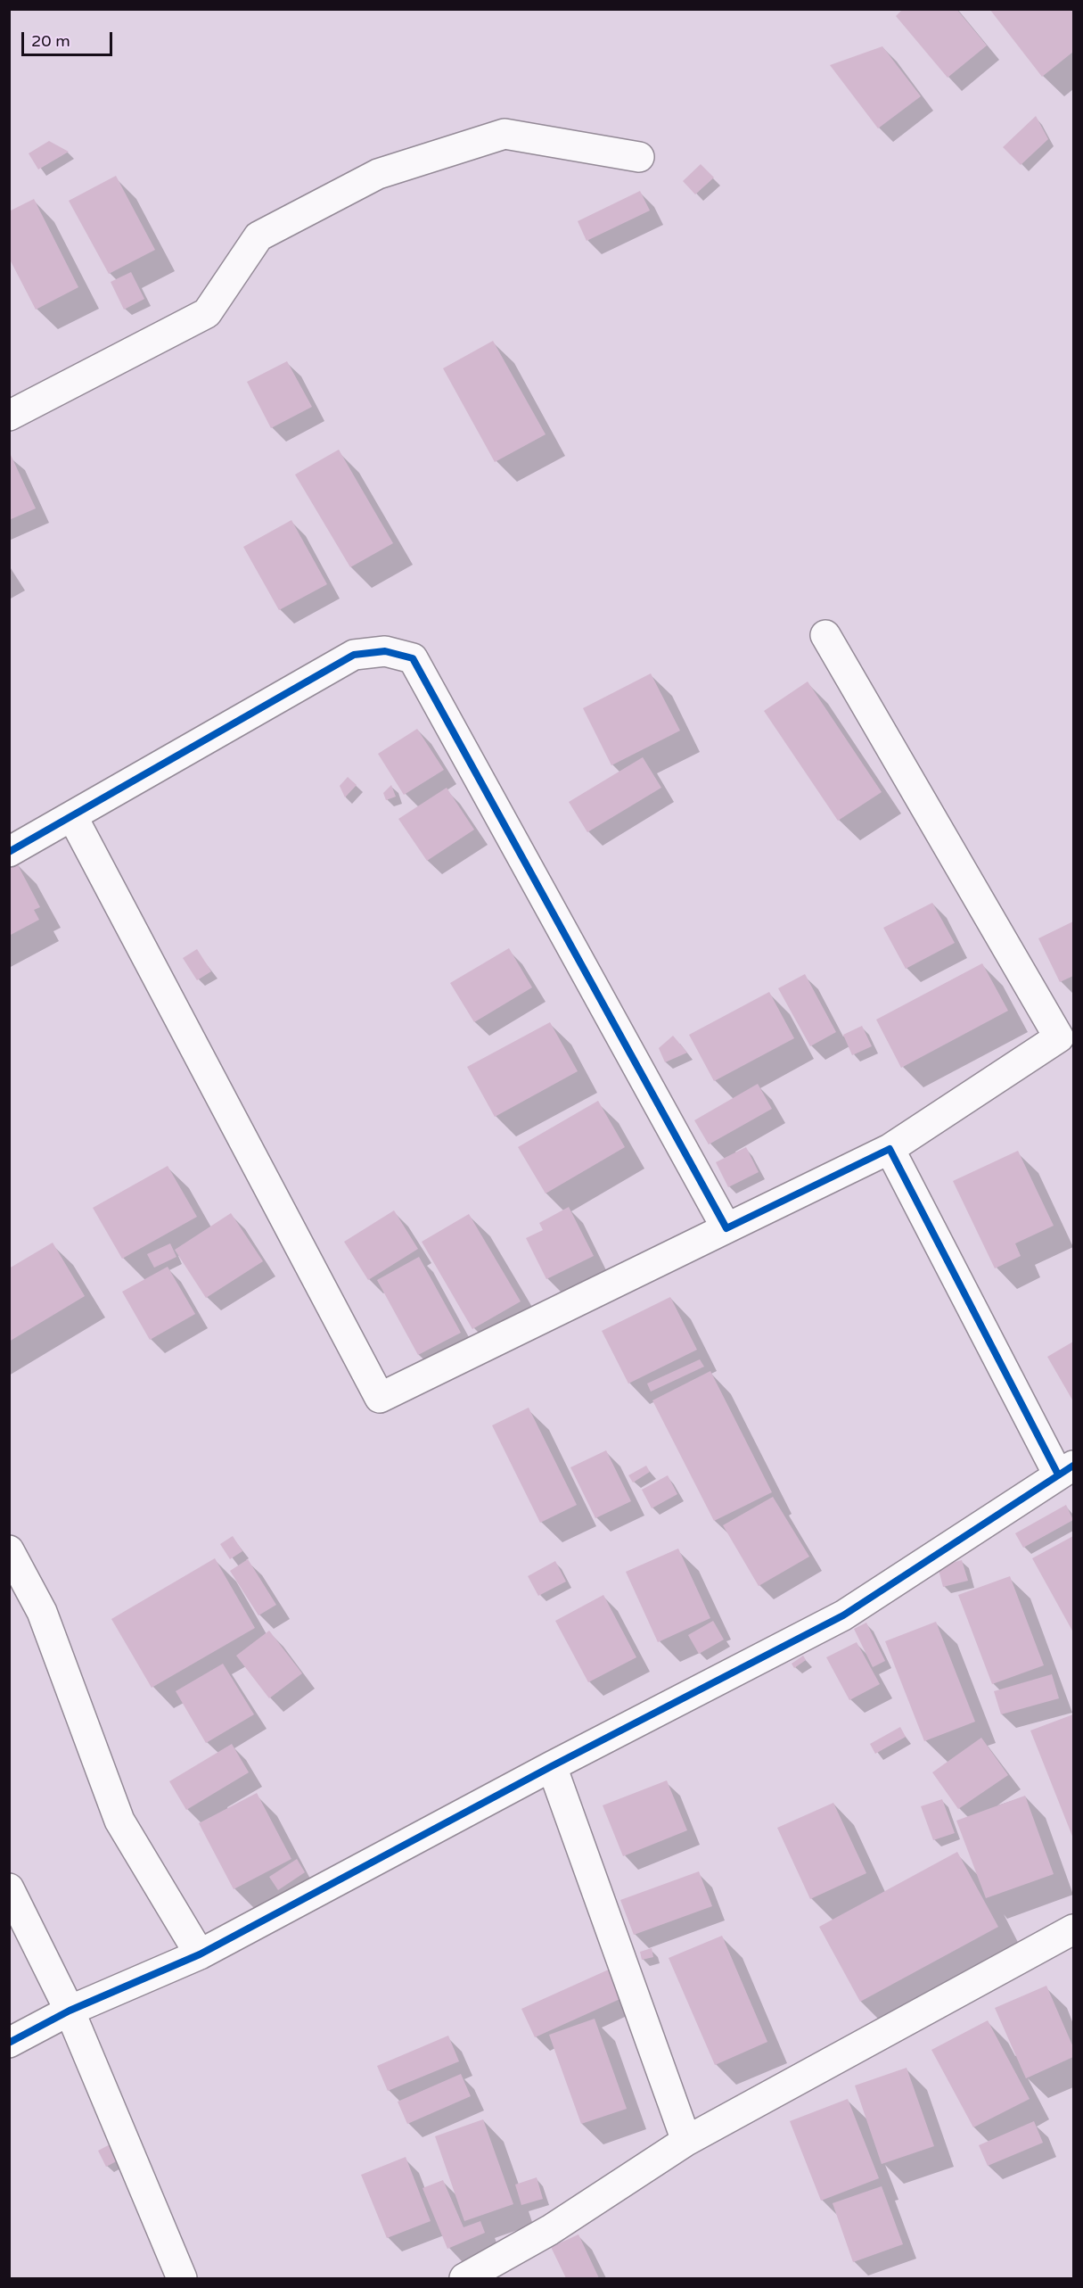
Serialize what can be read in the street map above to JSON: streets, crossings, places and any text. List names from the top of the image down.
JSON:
{
  "scale_bar": "20 m"
}
